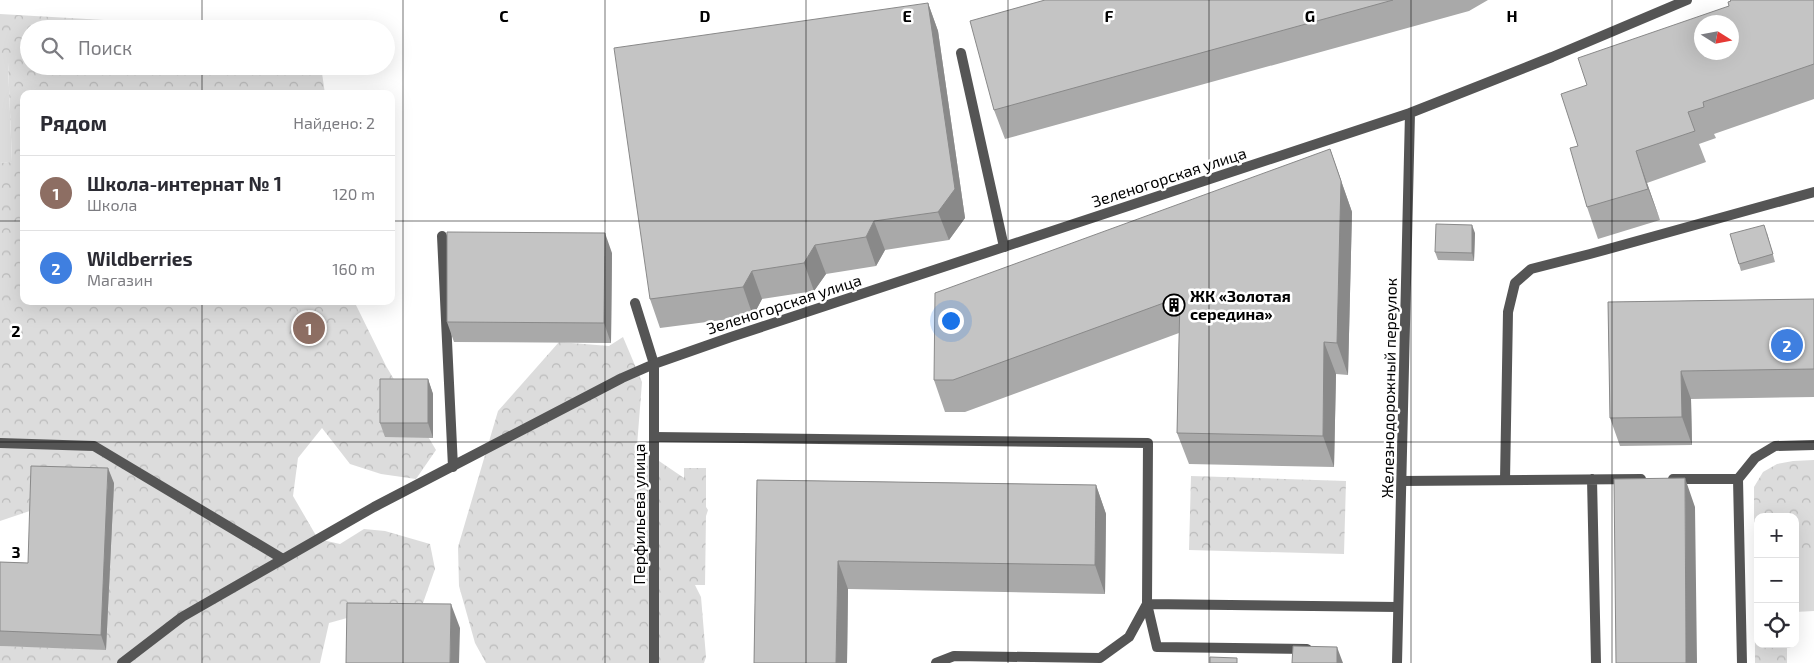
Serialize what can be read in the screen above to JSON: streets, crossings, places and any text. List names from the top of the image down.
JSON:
{
  "streets": {
    "street": ["Зеленогорская улица", "Железнодорожный переулок", "Перфильева улица"]
  },
  "crossings": [
    ["Зеленогорская улица", "Железнодорожный переулок"],
    ["Зеленогорская улица", "Перфильева улица"]
  ],
  "places": {
    "building": ["ЖК «Золотая середина»"]
  },
  "north": "right",
  "page": {
    "search": "Поиск",
    "heading": ["Рядом", "Найдено: 2"],
    "list": [
      {
        "mark": "1",
        "name": "Школа-интернат № 1",
        "note": "Школа",
        "value": "120 m"
      },
      {
        "mark": "2",
        "name": "Wildberries",
        "note": "Магазин",
        "value": "160 m"
      }
    ],
    "pins": ["1", "2"],
    "map_buttons": ["+", "−"]
  },
  "grid": {
    "columns": [
      "C",
      "D",
      "E",
      "F",
      "G",
      "H"
    ],
    "rows": ["2", "3"]
  }
}
